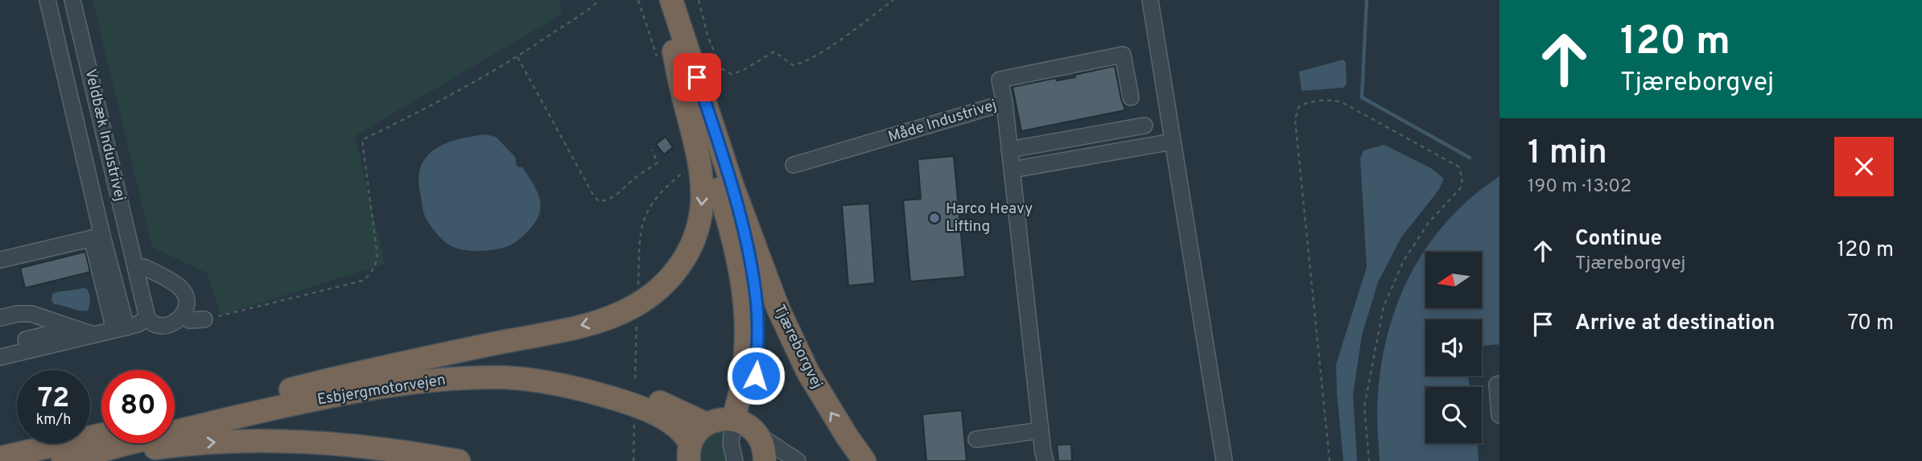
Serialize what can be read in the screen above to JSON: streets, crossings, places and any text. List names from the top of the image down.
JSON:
{
  "streets": {
    "highway": ["Tjæreborgvej", "Esbjergmotorvejen"],
    "street": ["Måde Industrivej", "Veldbæk Industrivej"]
  },
  "places": ["Harco Heavy Lifting"],
  "north": "left",
  "page": {
    "turn": ["120 m", "Tjæreborgvej"],
    "heading": ["1 min", "190 m · 13:02"],
    "list": [
      {
        "name": "Continue",
        "note": "Tjæreborgvej",
        "value": "120 m"
      },
      {
        "name": "Arrive at destination",
        "value": "70 m"
      }
    ],
    "speed": "72 km/h",
    "limit": "80"
  }
}
